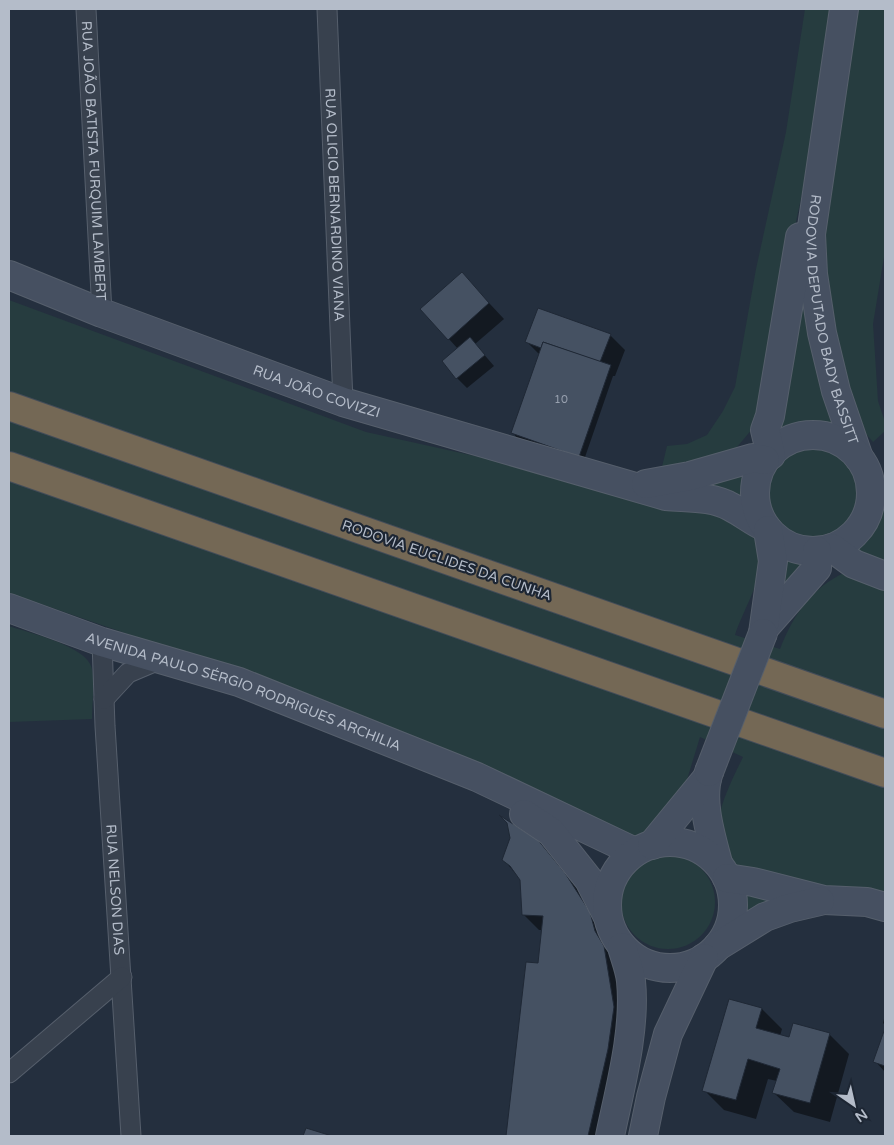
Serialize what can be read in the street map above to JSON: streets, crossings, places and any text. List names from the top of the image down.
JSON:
{
  "streets": {
    "highway": ["RODOVIA EUCLIDES DA CUNHA"],
    "main road": ["RODOVIA DEPUTADO BADY BASSITT", "RUA JOÃO COVIZZI", "AVENIDA PAULO SÉRGIO RODRIGUES ARCHILIA"],
    "street": ["RUA JOÃO BATISTA FURQUIM LAMBERT", "RUA OLICIO BERNARDINO VIANA", "RUA NELSON DIAS"]
  },
  "crossings": [
    ["RUA JOÃO BATISTA FURQUIM LAMBERT", "RUA JOÃO COVIZZI"],
    ["RUA OLICIO BERNARDINO VIANA", "RUA JOÃO COVIZZI"],
    ["RODOVIA DEPUTADO BADY BASSITT", "RUA JOÃO COVIZZI"],
    ["AVENIDA PAULO SÉRGIO RODRIGUES ARCHILIA", "RUA NELSON DIAS"]
  ],
  "house_numbers": ["10"],
  "north": "bottom right"
}
